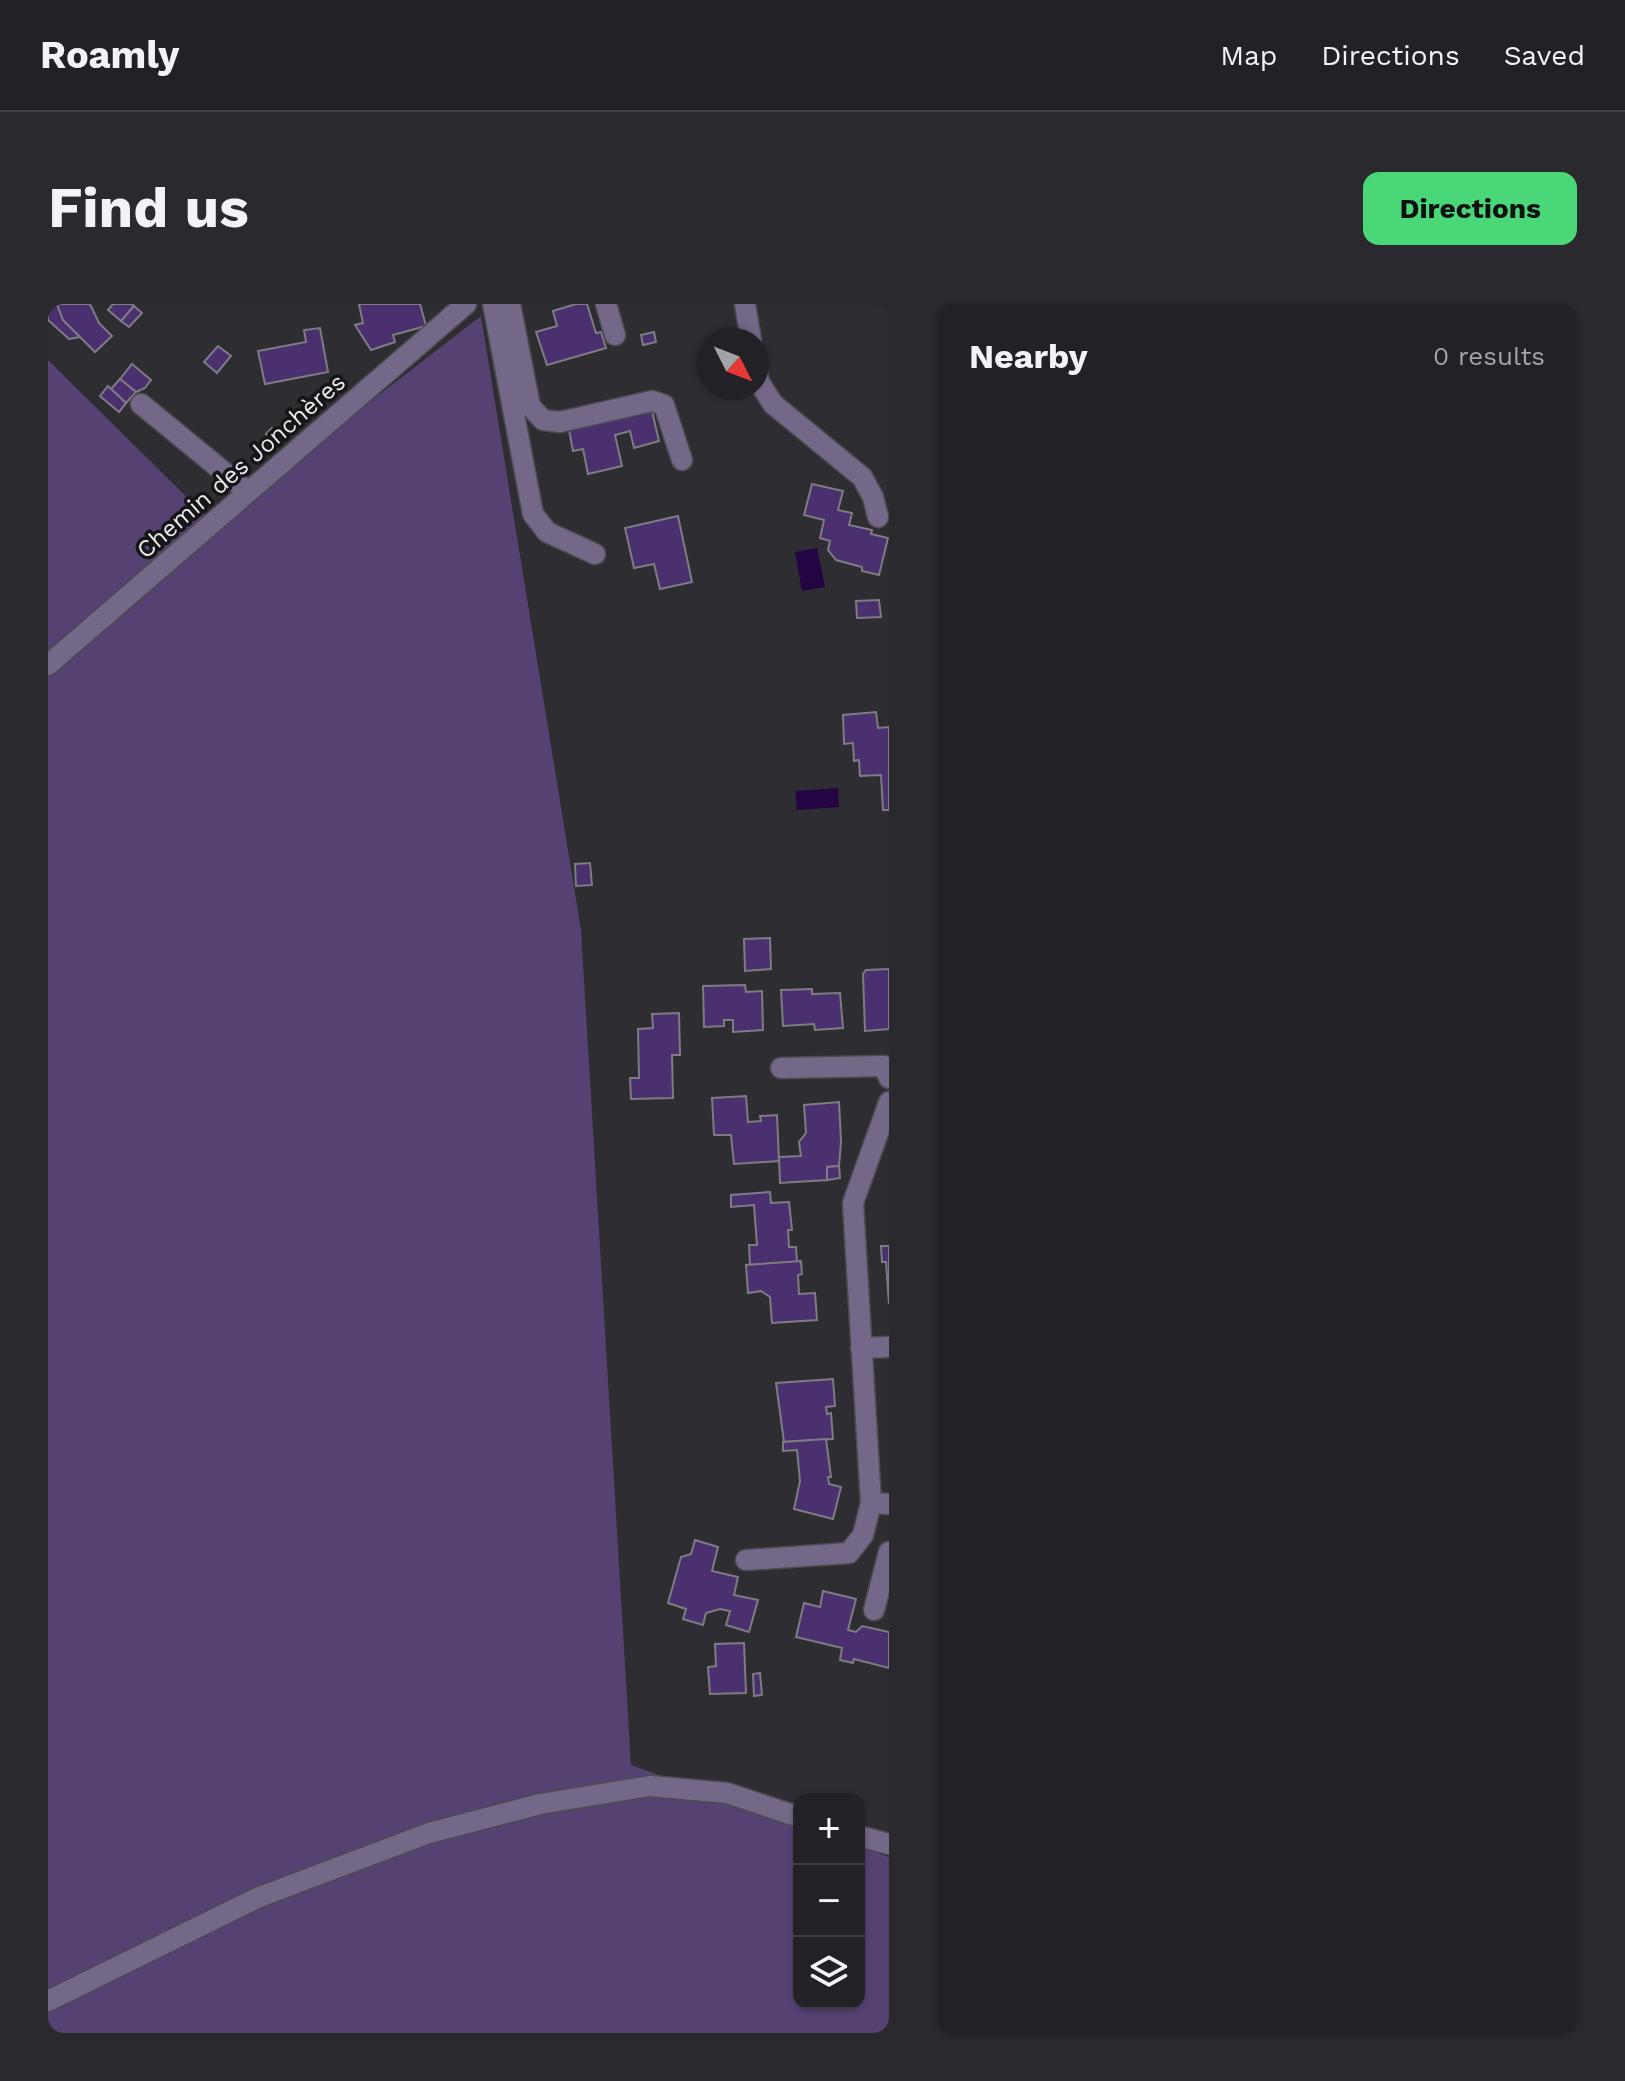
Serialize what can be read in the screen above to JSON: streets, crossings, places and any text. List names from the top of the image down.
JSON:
{
  "streets": {
    "street": ["Chemin des Jonchères"]
  },
  "north": "bottom right",
  "page": {
    "header": "Roamly",
    "nav": ["Map", "Directions", "Saved"],
    "buttons": "Directions",
    "title": "Find us",
    "heading": ["Nearby", "0 results"],
    "map_buttons": ["+", "−"]
  }
}
